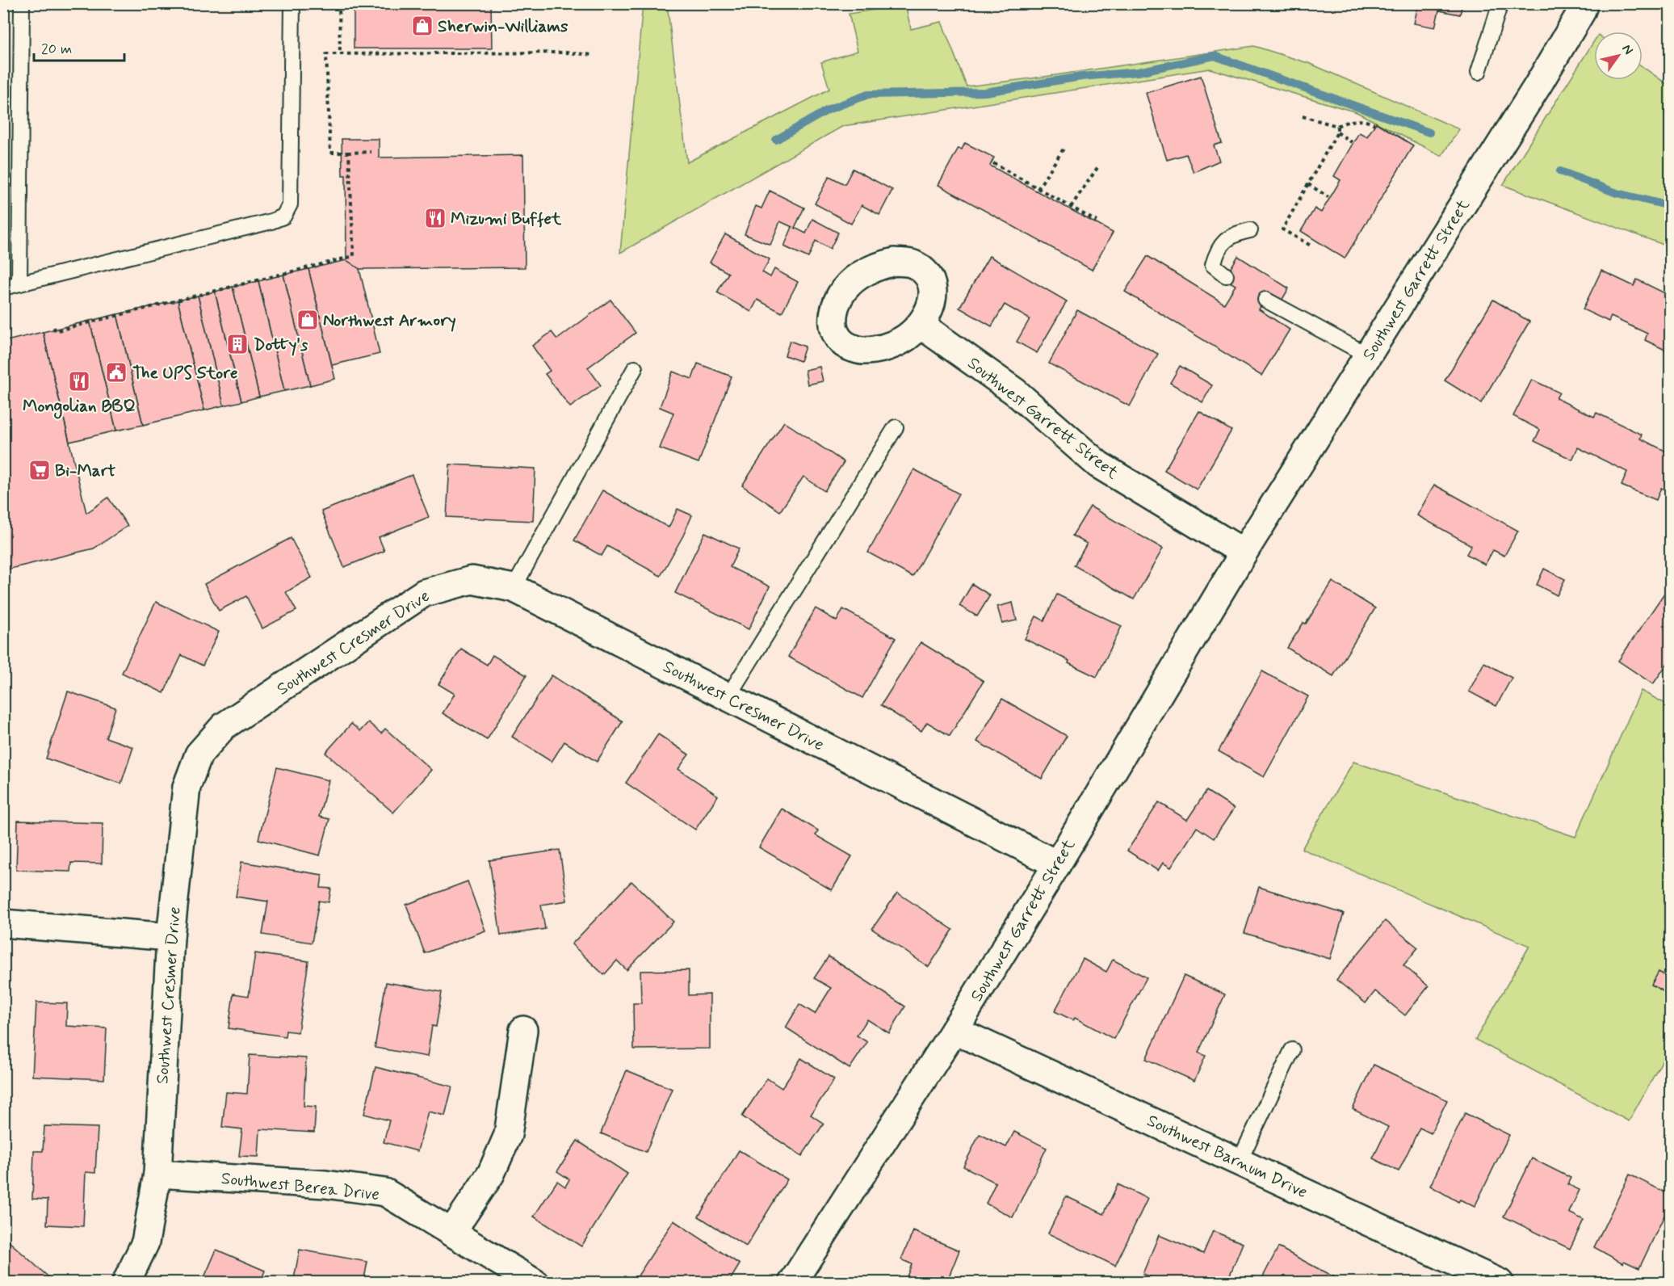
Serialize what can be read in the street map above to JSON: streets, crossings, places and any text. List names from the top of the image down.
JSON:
{
  "streets": {
    "street": [
      "Southwest Garrett Street",
      "Southwest Cresmer Drive",
      "Southwest Barnum Drive",
      "Southwest Berea Drive"
    ]
  },
  "crossings": [
    ["Southwest Garrett Street", "Southwest Cresmer Drive"],
    ["Southwest Garrett Street", "Southwest Barnum Drive"],
    ["Southwest Cresmer Drive", "Southwest Berea Drive"]
  ],
  "places": {
    "shop": ["Sherwin-Williams", "Northwest Armory"],
    "restaurant": ["Mizumi Buffet", "Mongolian BBQ"],
    "building": ["Dotty's"],
    "public building": ["The UPS Store"],
    "supermarket": ["Bi-Mart"]
  },
  "scale_bar": "20 m",
  "north": "top right"
}
